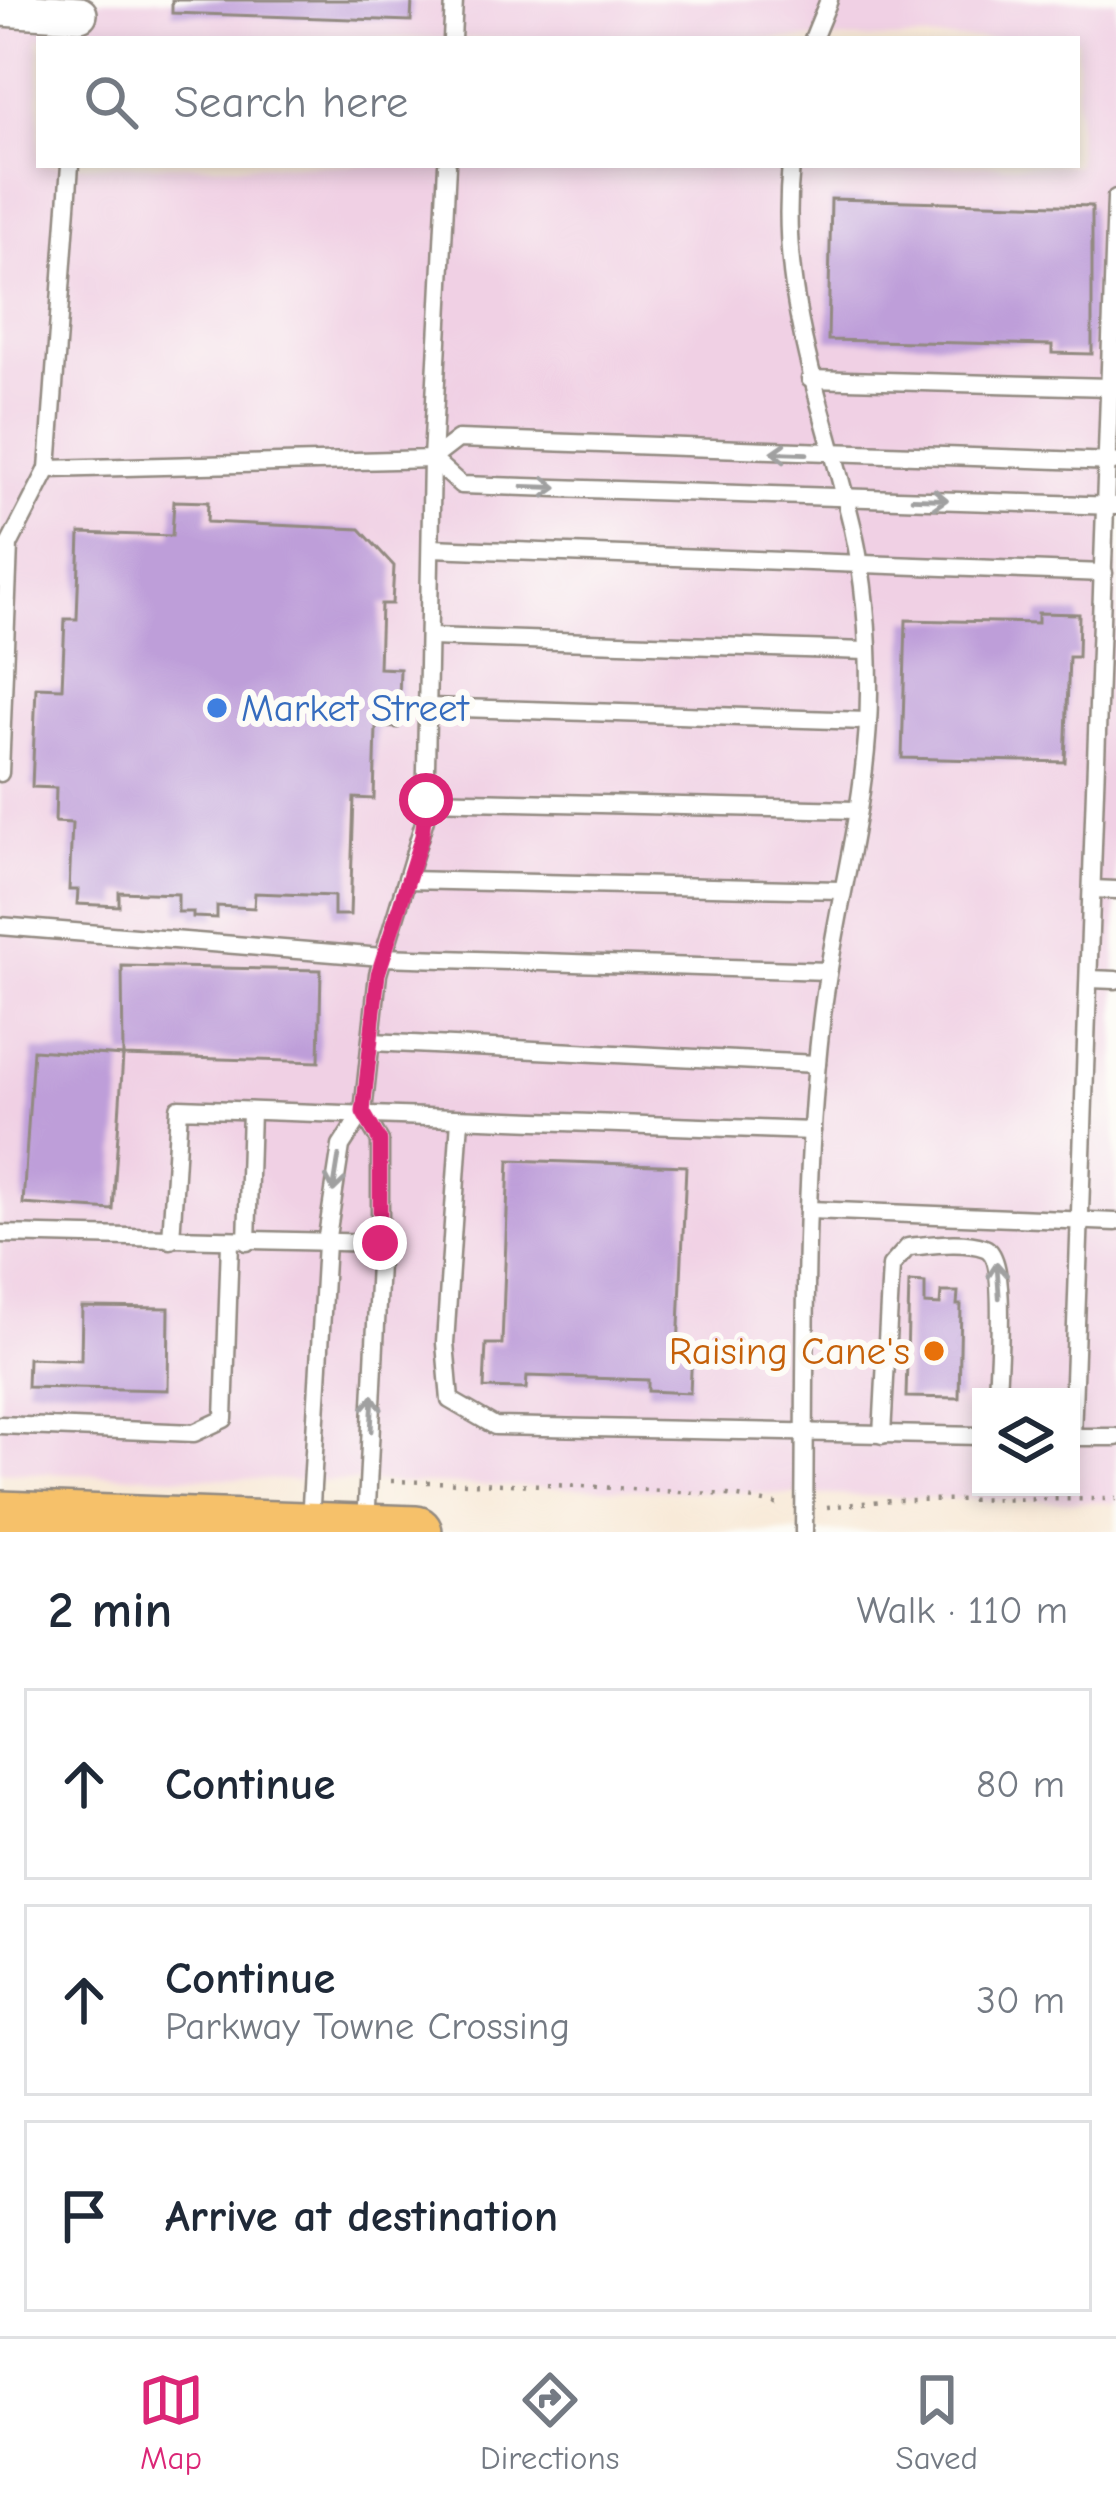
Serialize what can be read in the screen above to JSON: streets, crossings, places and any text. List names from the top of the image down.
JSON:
{
  "places": ["Market Street", "Raising Cane's"],
  "page": {
    "search": "Search here",
    "heading": ["2 min", "Walk · 110 m"],
    "list": [
      ["Continue", "80 m"],
      ["Continue", "Parkway Towne Crossing", "30 m"],
      "Arrive at destination"
    ],
    "nav": ["Map", "Directions", "Saved"]
  }
}
